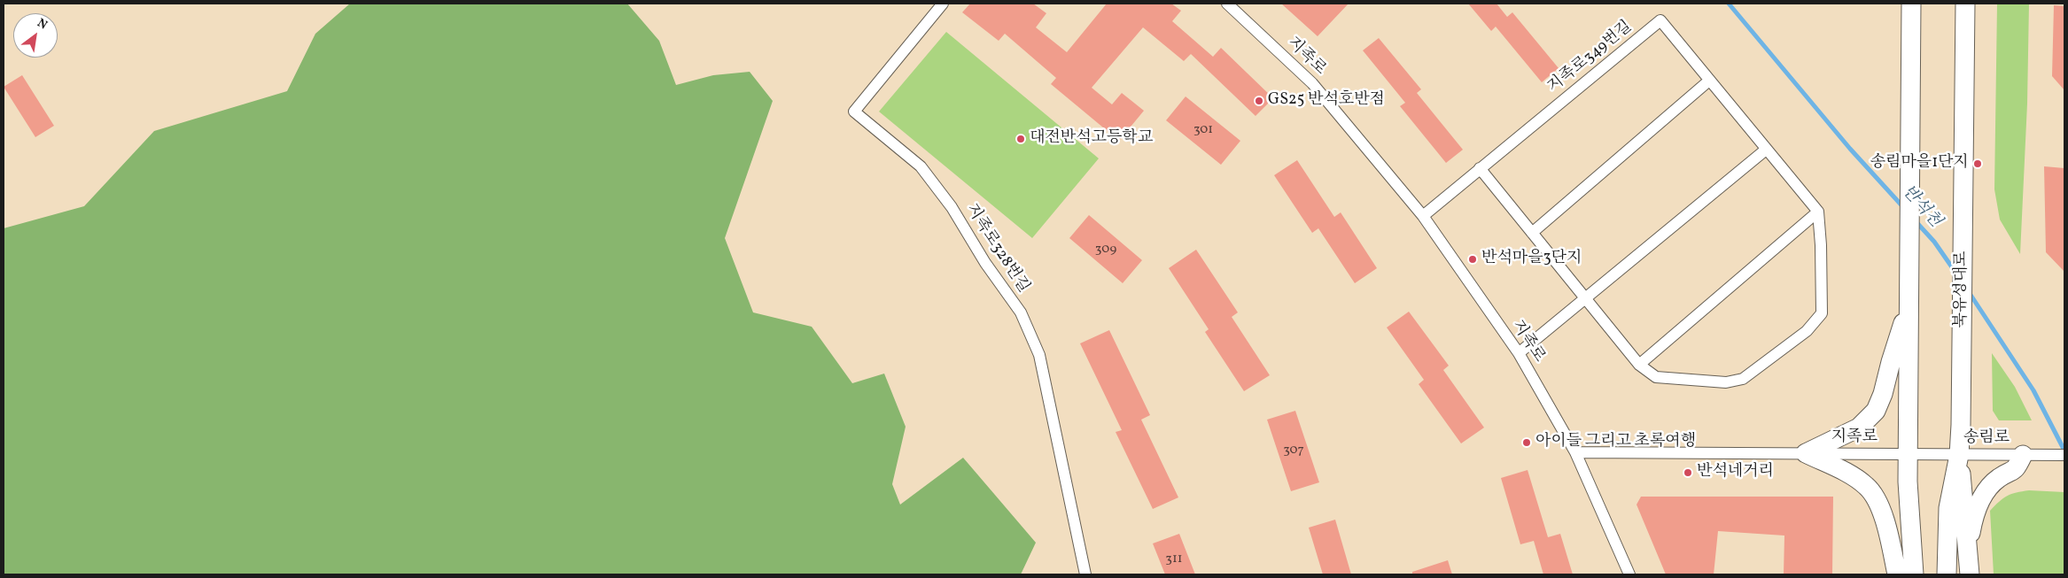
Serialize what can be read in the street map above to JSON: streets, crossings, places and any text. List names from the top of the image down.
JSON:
{
  "streets": {
    "main road": ["북유성대로"],
    "street": [
      "지족로",
      "지족로349번길",
      "지족로328번길",
      "송림로"
    ]
  },
  "crossings": [
    ["지족로", "지족로349번길"],
    ["지족로", "송림로"],
    ["북유성대로", "송림로"]
  ],
  "water": ["반석천"],
  "places": [
    "GS25 반석호반점",
    "대전반석고등학교",
    "송림마을1단지",
    "반석마을3단지",
    "아이들 그리고 초록여행",
    "반석네거리"
  ],
  "house_numbers": [
    "301",
    "309",
    "307",
    "311"
  ],
  "north": "top right"
}
